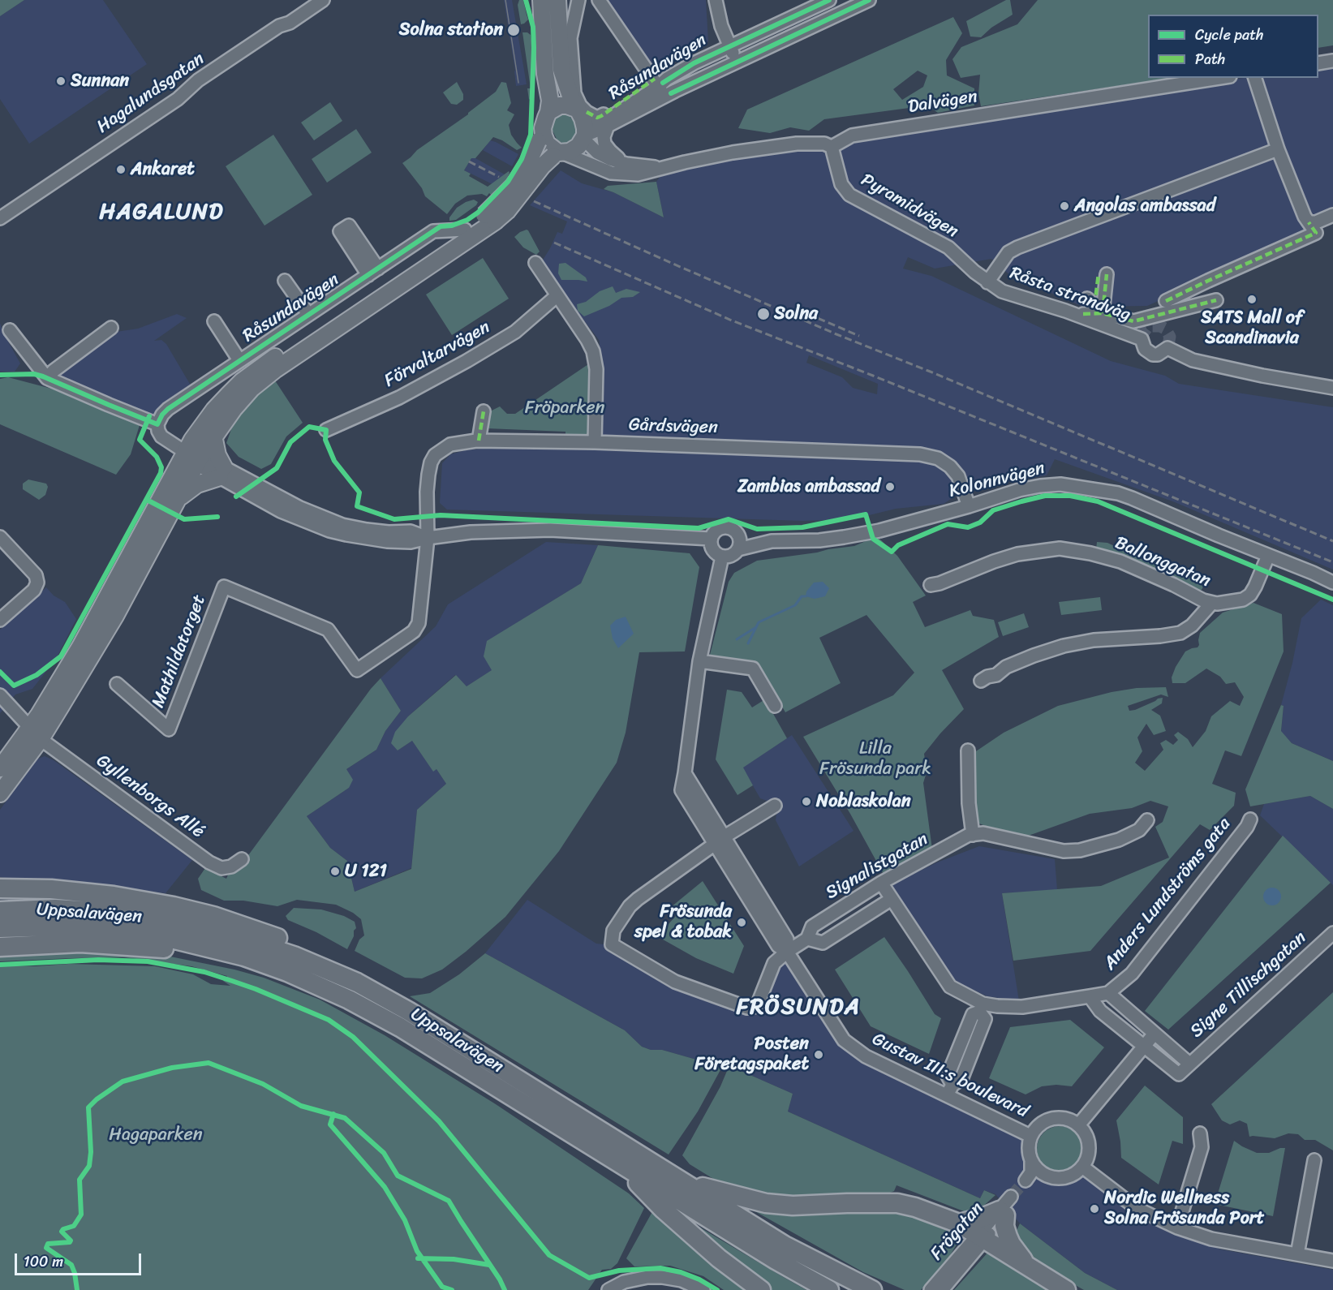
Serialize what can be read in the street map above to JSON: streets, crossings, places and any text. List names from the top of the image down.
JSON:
{
  "streets": {
    "highway": ["Uppsalavägen"],
    "street": [
      "Råsundavägen",
      "Hagalundsgatan",
      "Dalvägen",
      "Pyramidvägen",
      "Råsta strandväg",
      "Förvaltarvägen",
      "Gårdsvägen",
      "Kolonnvägen",
      "Ballonggatan",
      "Mathildatorget",
      "Gyllenborgs Allé",
      "Signalistgatan",
      "Anders Lundströms gata",
      "Signe Tillischgatan",
      "Gustav III:s boulevard",
      "Frögatan"
    ]
  },
  "crossings": [
    ["Dalvägen", "Pyramidvägen"],
    ["Pyramidvägen", "Råsta strandväg"],
    ["Gårdsvägen", "Kolonnvägen"],
    ["Gårdsvägen", "Mathildatorget"],
    ["Kolonnvägen", "Ballonggatan"],
    ["Kolonnvägen", "Gustav III:s boulevard"],
    ["Signalistgatan", "Anders Lundströms gata"],
    ["Signalistgatan", "Gustav III:s boulevard"],
    ["Anders Lundströms gata", "Signe Tillischgatan"]
  ],
  "districts": ["HAGALUND", "FRÖSUNDA"],
  "parks": ["Fröparken", "Lilla Frösunda park", "Hagaparken"],
  "places": [
    "Solna station",
    "Sunnan",
    "Ankaret",
    "Angolas ambassad",
    "SATS Mall of Scandinavia",
    "Solna",
    "Zambias ambassad",
    "Noblaskolan",
    "U 121",
    "Frösunda spel & tobak",
    "Posten Företagspaket",
    "Nordic Wellness Solna Frösunda Port"
  ],
  "legend": ["Cycle path", "Path"],
  "scale_bar": "100 m"
}
